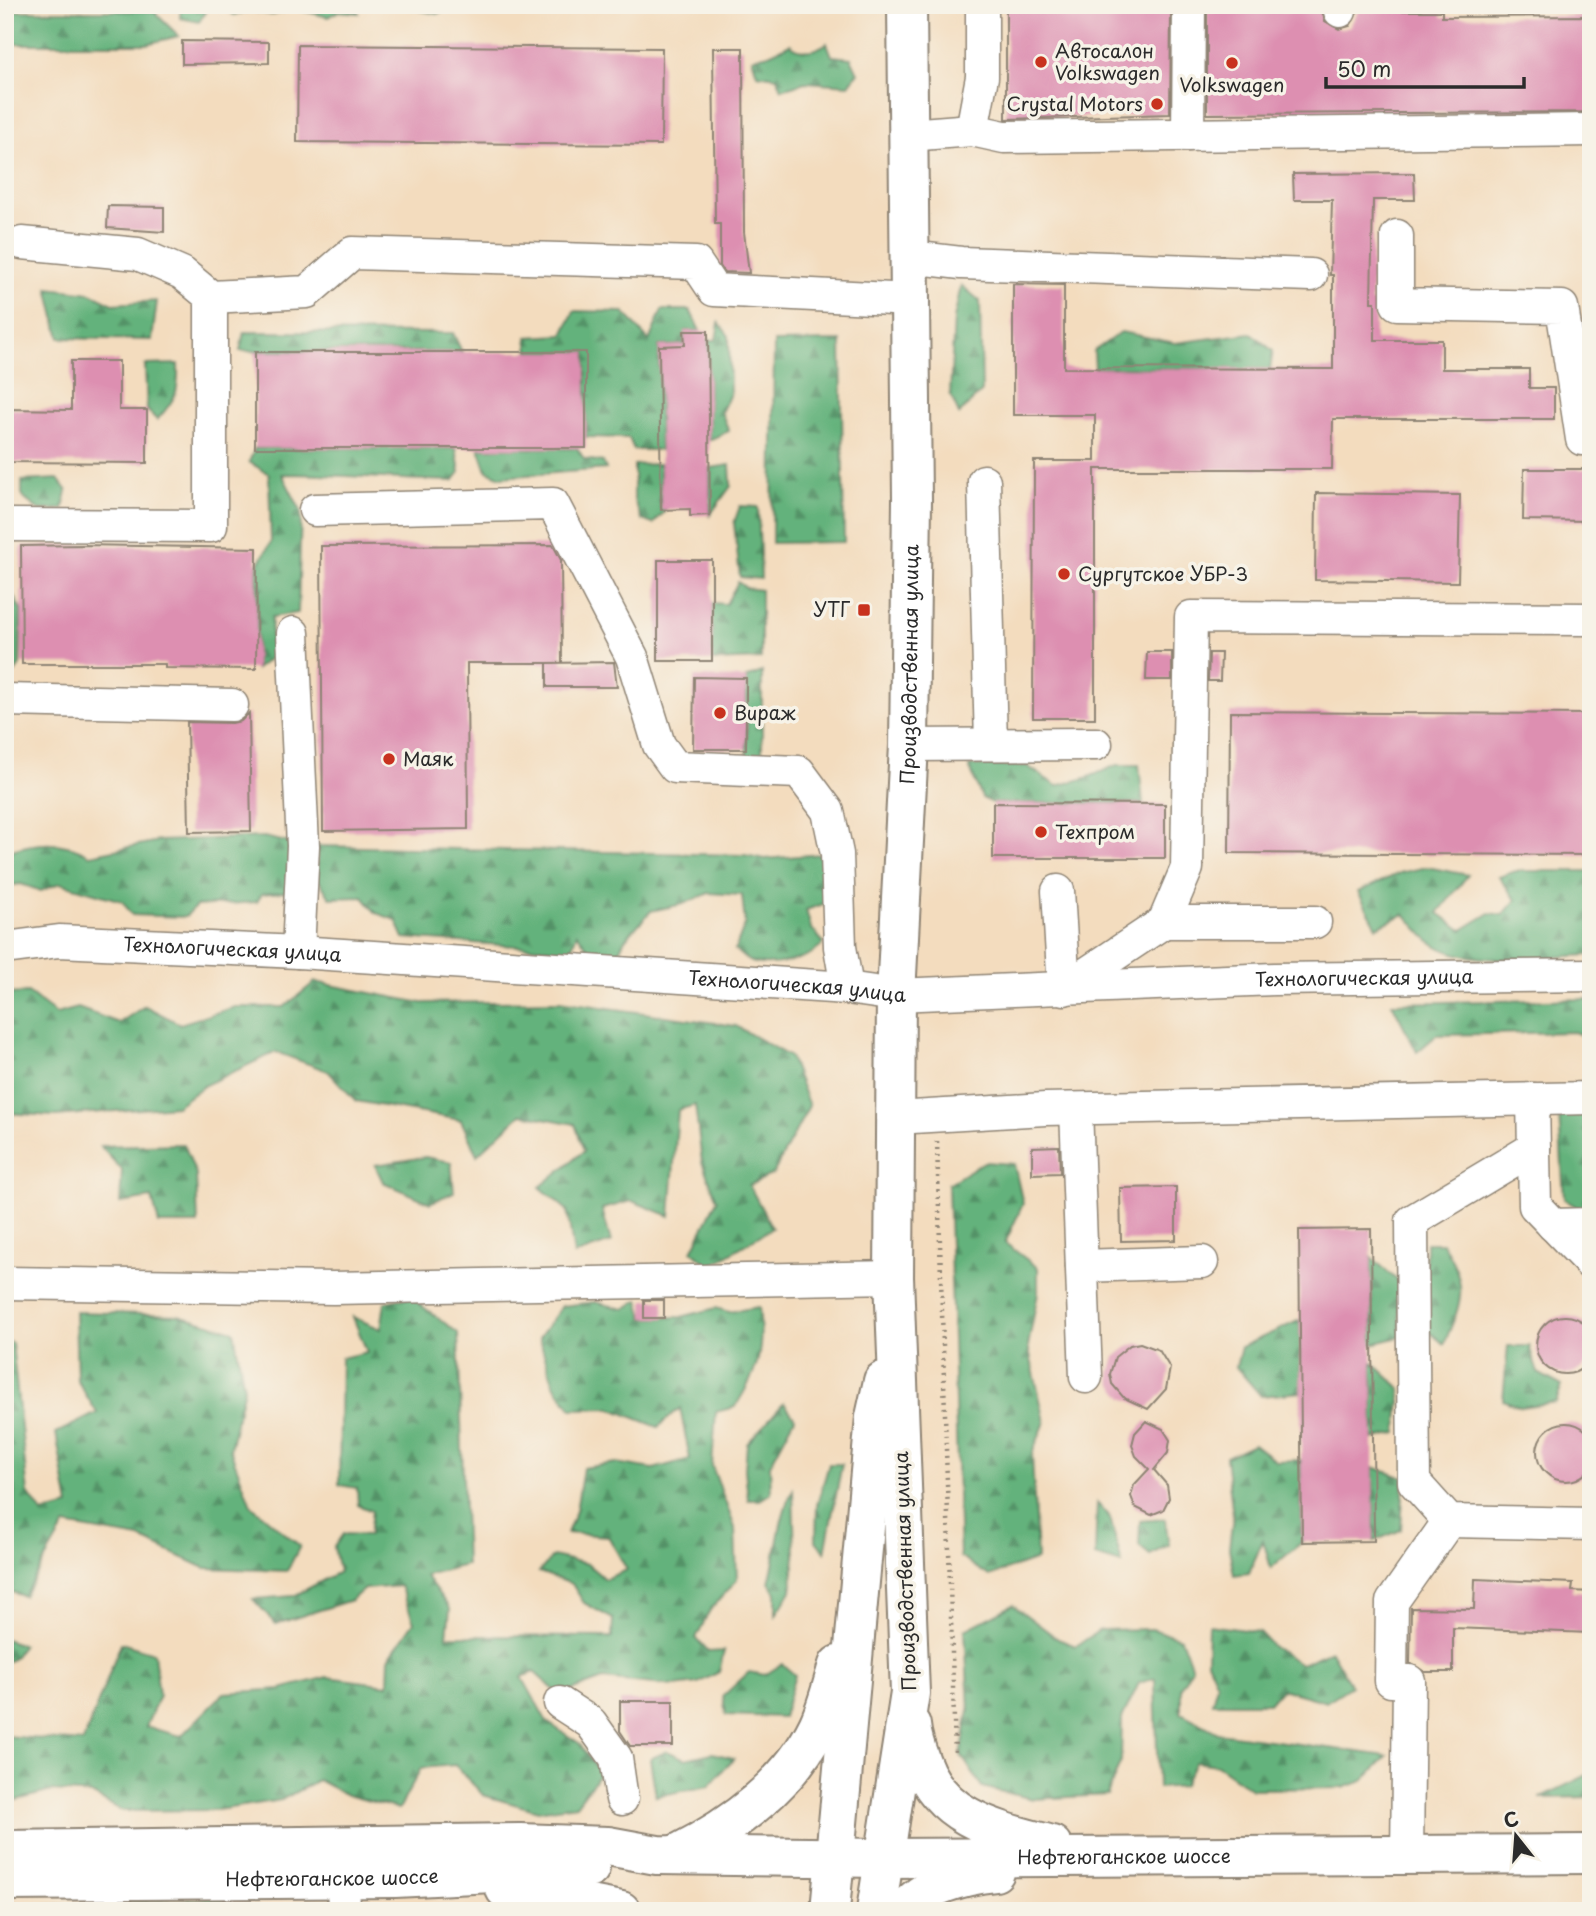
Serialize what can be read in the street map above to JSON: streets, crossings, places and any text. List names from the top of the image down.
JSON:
{
  "streets": {
    "main road": ["Производственная улица", "Нефтеюганское шоссе"],
    "street": ["Технологическая улица"]
  },
  "crossings": [
    ["Производственная улица", "Технологическая улица"],
    ["Производственная улица", "Нефтеюганское шоссе"]
  ],
  "places": {
    "other": [
      "Автосалон Volkswagen",
      "Volkswagen",
      "Crystal Motors",
      "Сургутское УБР-3",
      "Вираж",
      "Маяк",
      "Техпром"
    ],
    "transit": ["УТГ"]
  },
  "scale_bar": "50 m",
  "north": "top"
}
